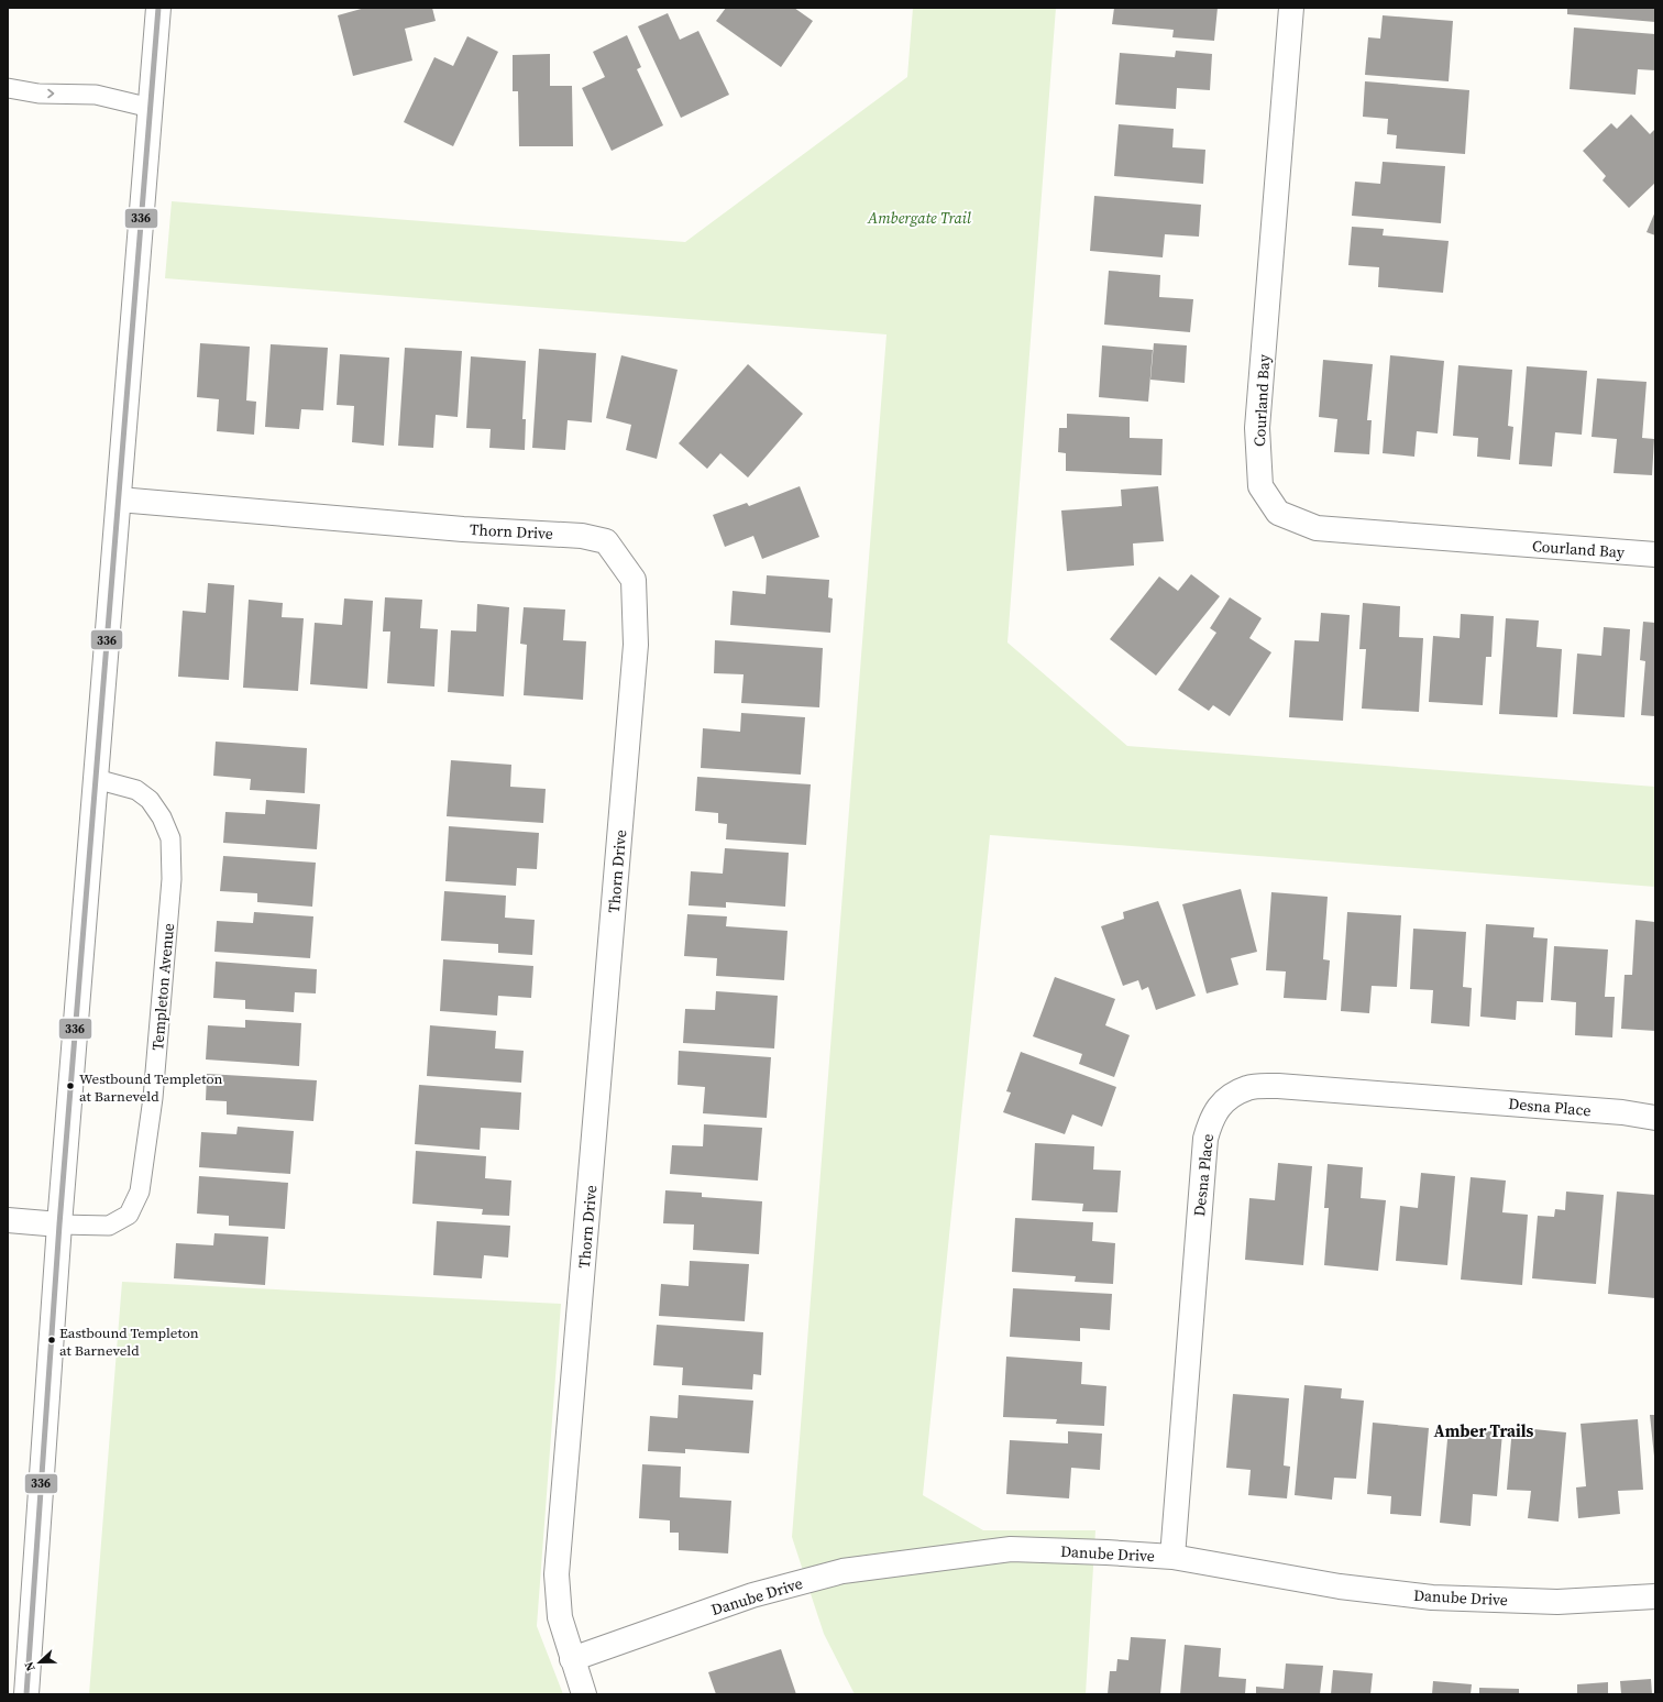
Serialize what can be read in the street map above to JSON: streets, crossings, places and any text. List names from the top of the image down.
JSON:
{
  "streets": {
    "street": [
      "Courland Bay",
      "Thorn Drive",
      "Desna Place",
      "Danube Drive"
    ],
    "lane": ["Templeton Avenue"]
  },
  "crossings": [
    ["Thorn Drive", "Danube Drive"],
    ["Desna Place", "Danube Drive"]
  ],
  "districts": ["Amber Trails"],
  "parks": ["Ambergate Trail"],
  "places": ["Westbound Templeton at Barneveld", "Eastbound Templeton at Barneveld"],
  "lines": ["transit line 336"],
  "north": "left"
}
